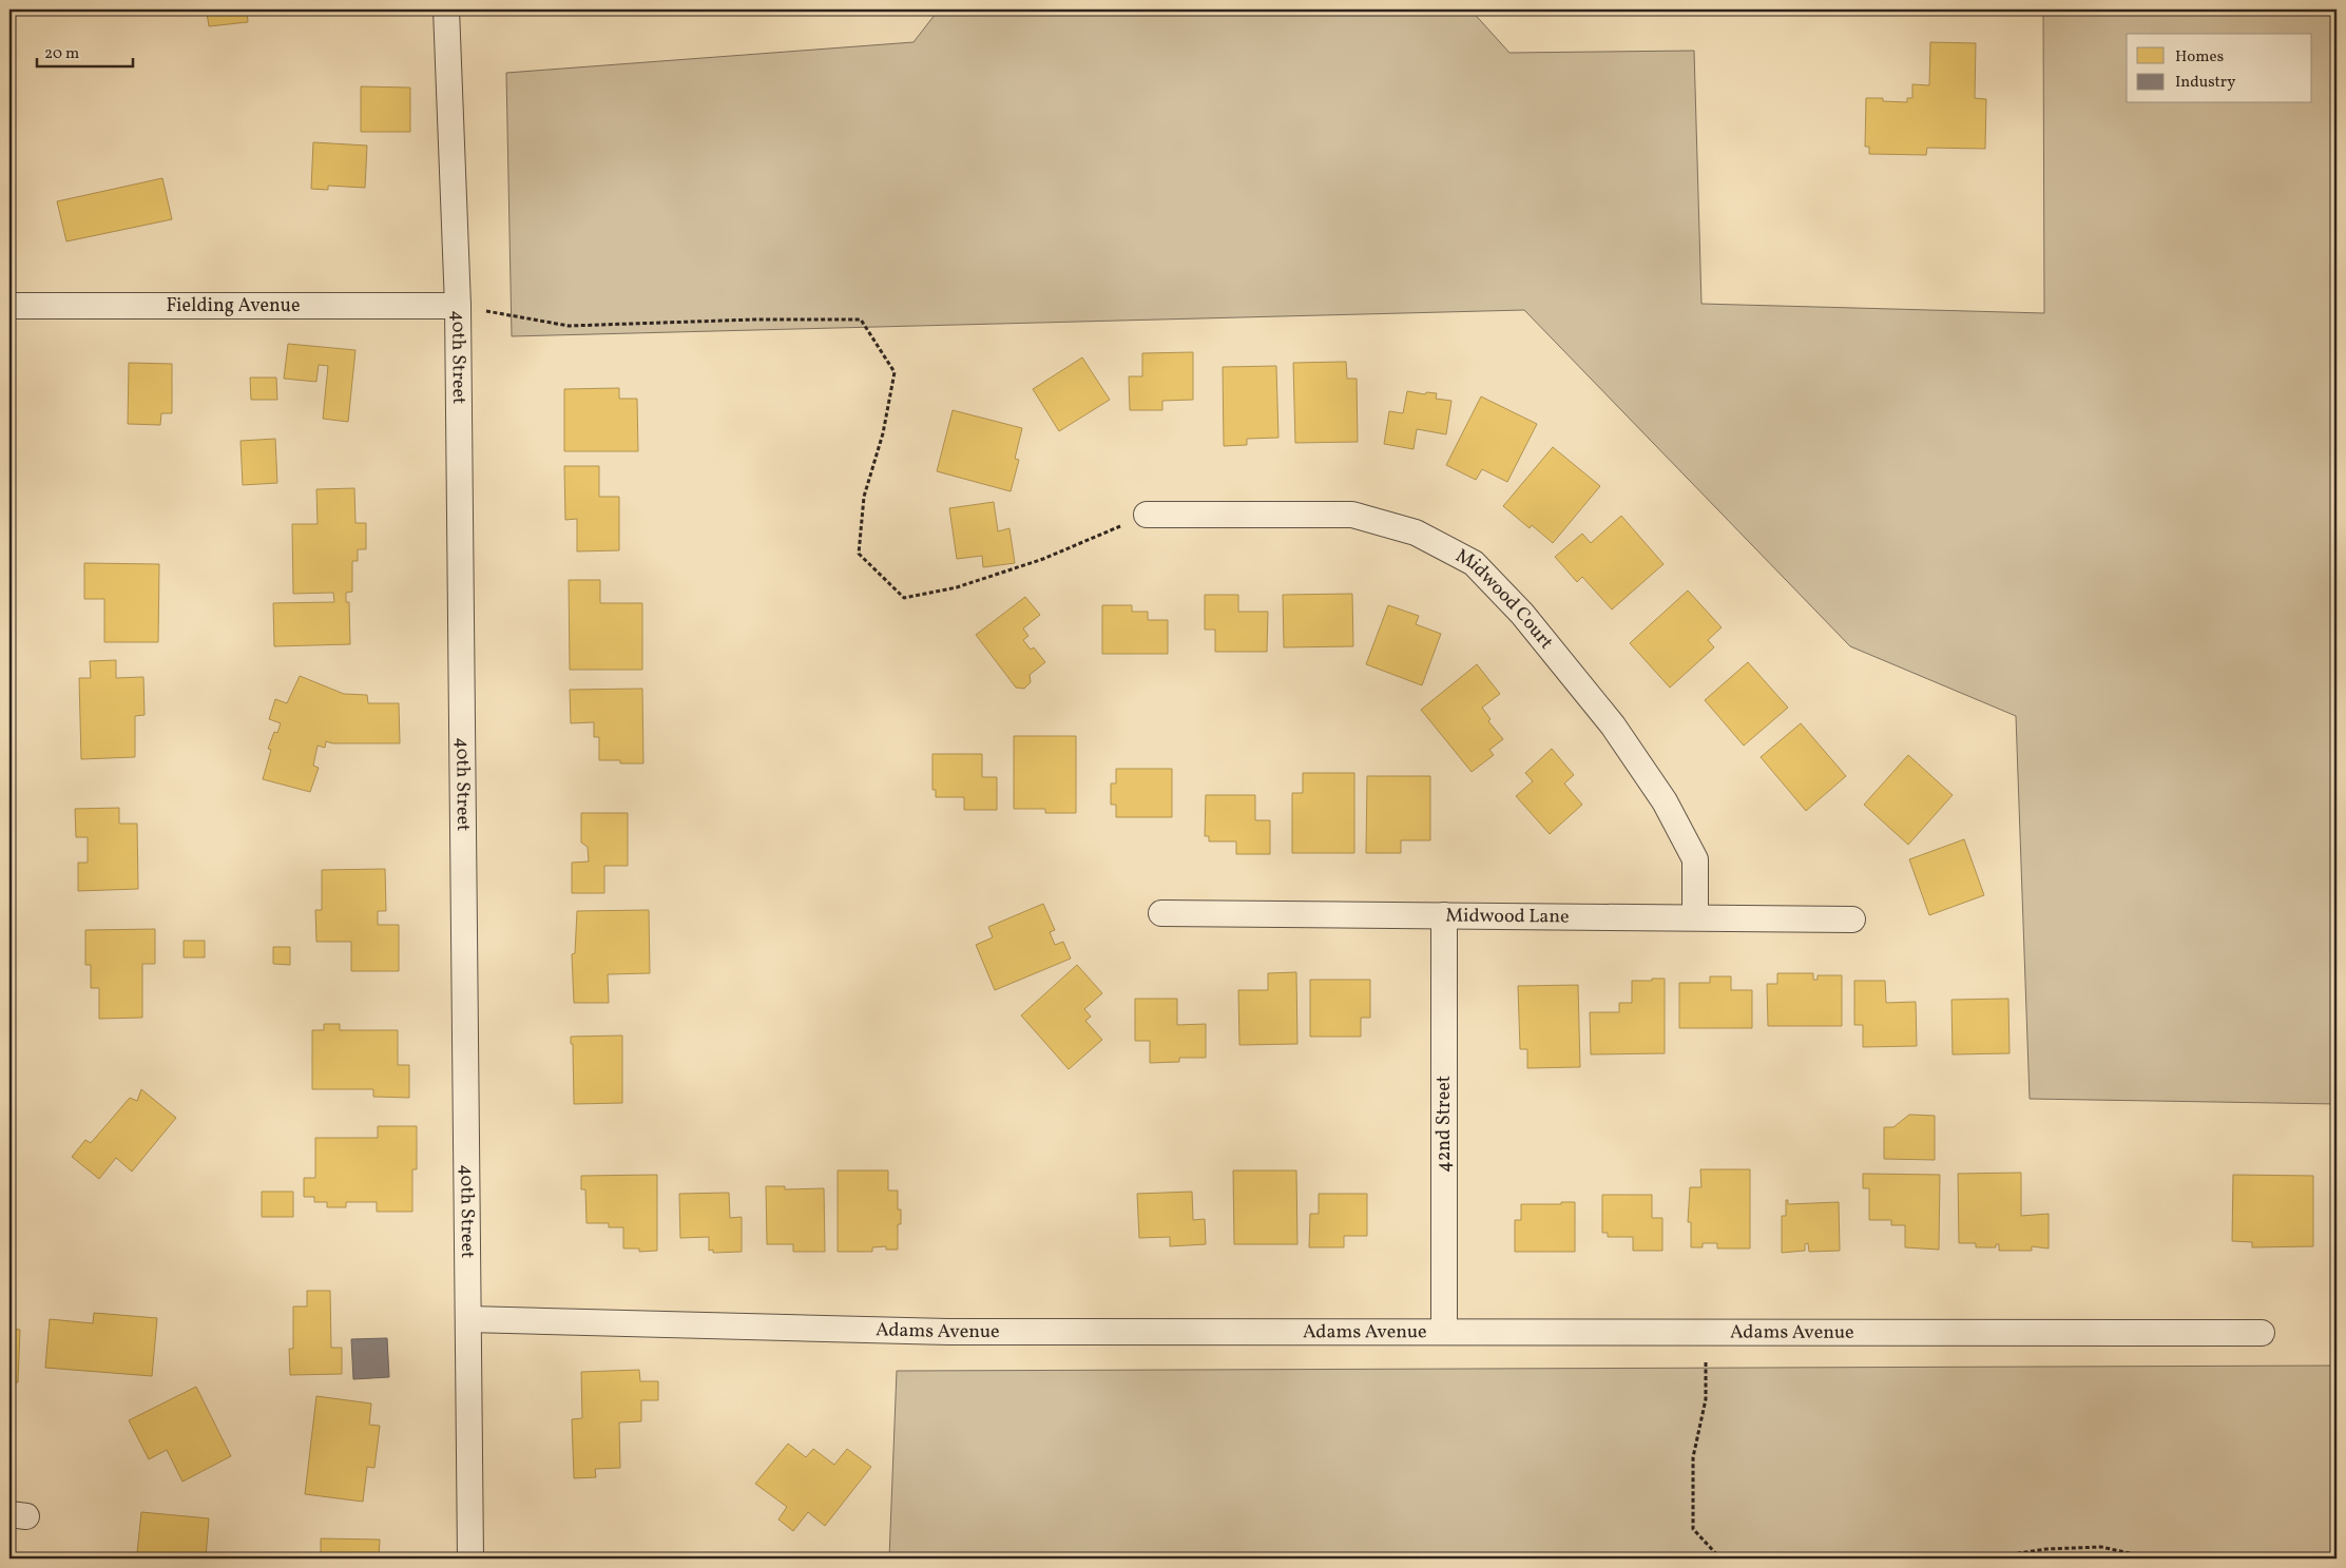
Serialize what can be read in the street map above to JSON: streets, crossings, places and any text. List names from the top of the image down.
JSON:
{
  "streets": {
    "street": [
      "Fielding Avenue",
      "40th Street",
      "Midwood Court",
      "Midwood Lane",
      "42nd Street",
      "Adams Avenue"
    ]
  },
  "crossings": [
    ["Fielding Avenue", "40th Street"],
    ["40th Street", "Adams Avenue"],
    ["Midwood Court", "Midwood Lane"],
    ["Midwood Lane", "42nd Street"],
    ["42nd Street", "Adams Avenue"]
  ],
  "legend": ["Homes", "Industry"],
  "scale_bar": "20 m"
}
